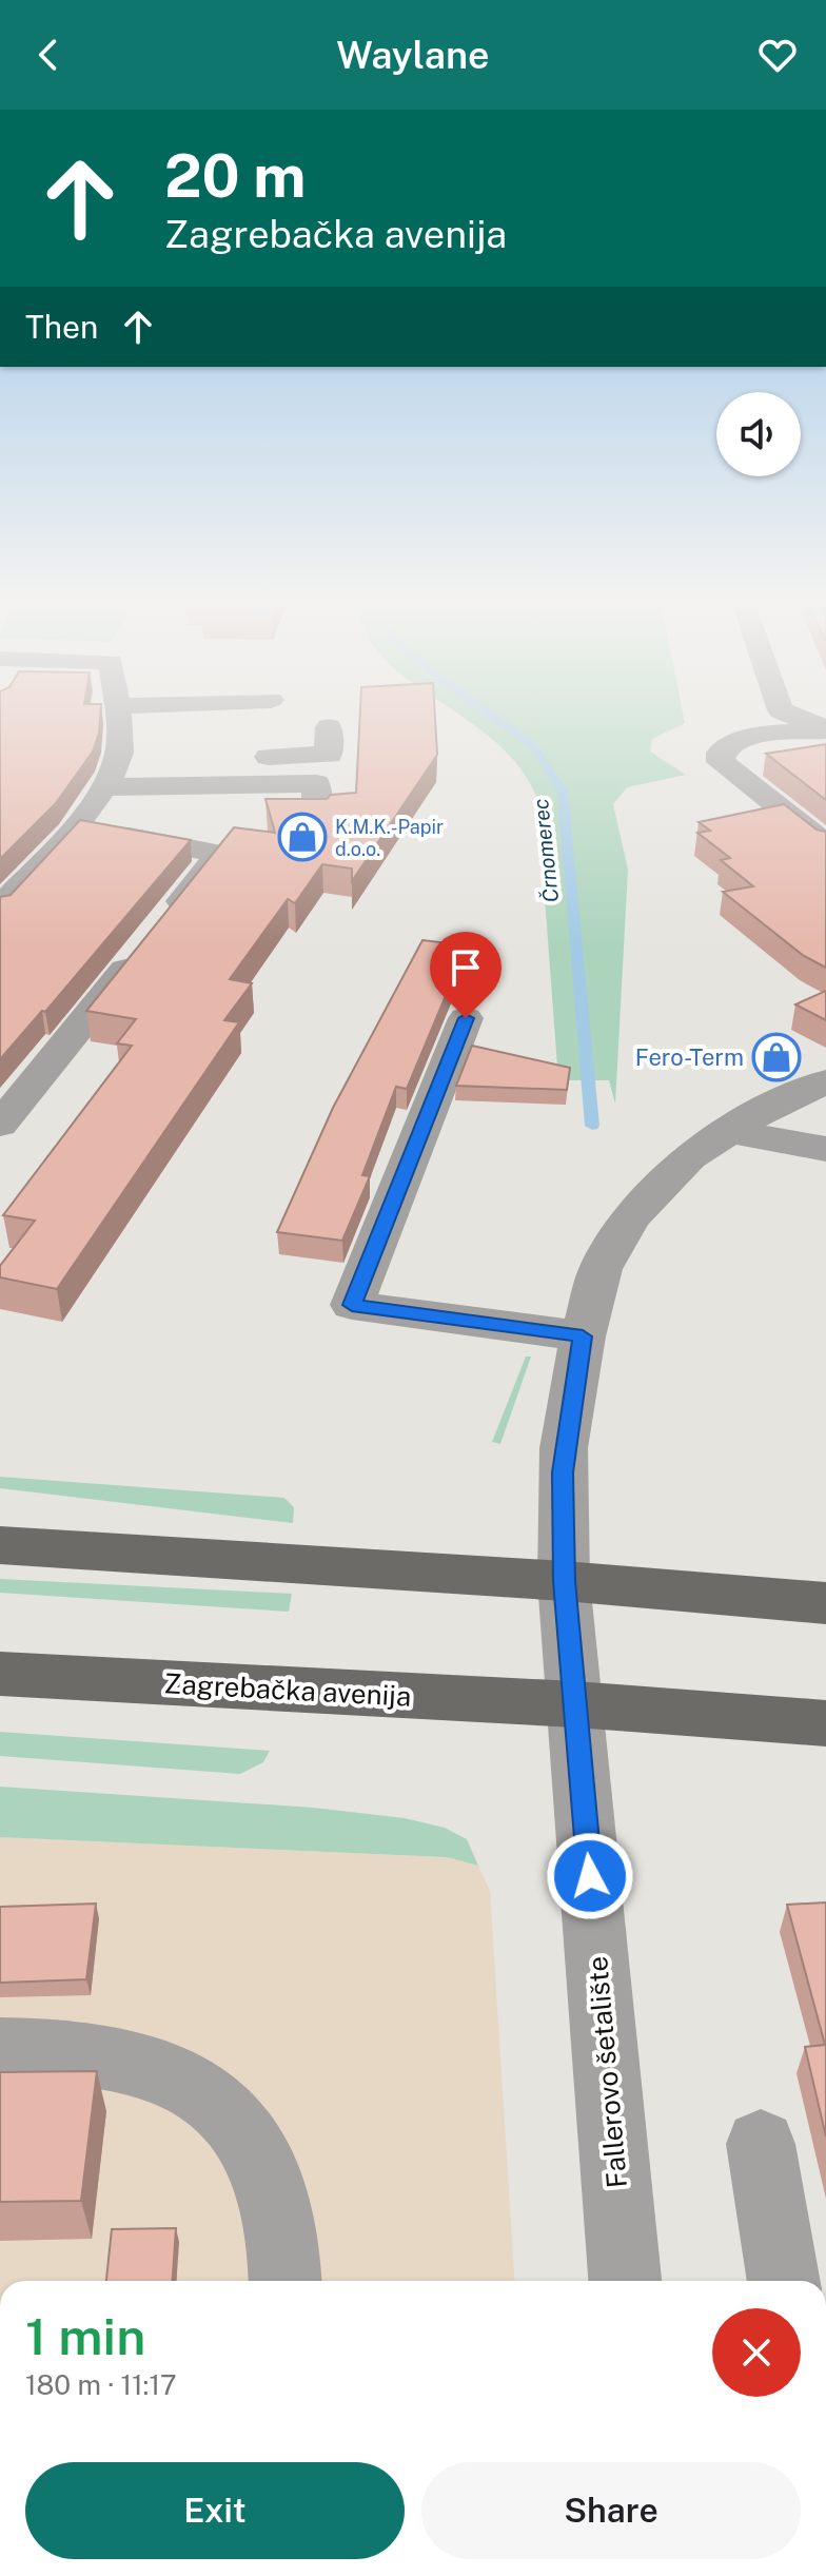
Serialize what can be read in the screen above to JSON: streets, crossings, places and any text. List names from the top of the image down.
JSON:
{
  "streets": {
    "main road": ["Zagrebačka avenija"],
    "street": ["Fallerovo šetalište"]
  },
  "crossings": [
    ["Zagrebačka avenija", "Fallerovo šetalište"]
  ],
  "water": ["Črnomerec"],
  "places": {
    "shop": ["K.M.K.-Papir d.o.o.", "Fero-Term"]
  },
  "page": {
    "header": "Waylane",
    "turn": ["20 m", "Zagrebačka avenija"],
    "then": "Then",
    "heading": ["1 min", "180 m · 11:17"],
    "buttons": ["Exit", "Share"]
  }
}
